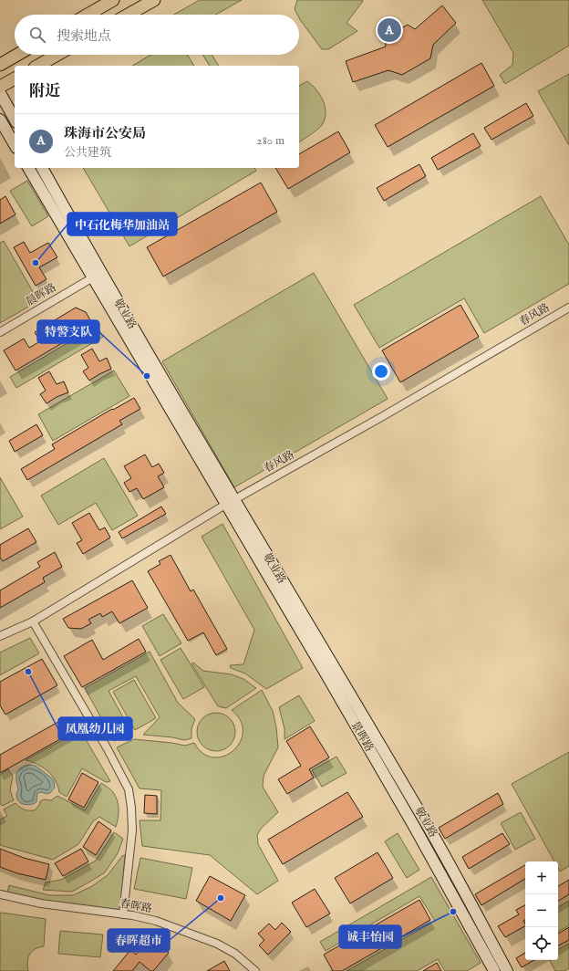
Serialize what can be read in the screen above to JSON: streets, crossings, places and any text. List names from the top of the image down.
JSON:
{
  "streets": {
    "main road": ["敬业路", "景晖路"],
    "street": ["晨晖路", "春风路", "春晖路"]
  },
  "crossings": [
    ["晨晖路", "敬业路"],
    ["敬业路", "春风路"],
    ["敬业路", "景晖路"],
    ["春风路", "景晖路"]
  ],
  "places": [
    "中石化梅华加油站",
    "特警支队",
    "凤凰幼儿园",
    "春晖超市",
    "诚丰怡园"
  ],
  "page": {
    "search": "搜索地点",
    "pins": "A",
    "heading": "附近",
    "list": [
      {
        "mark": "A",
        "name": "珠海市公安局",
        "note": "公共建筑",
        "value": "280 m"
      }
    ],
    "map_buttons": ["+", "−"]
  }
}
